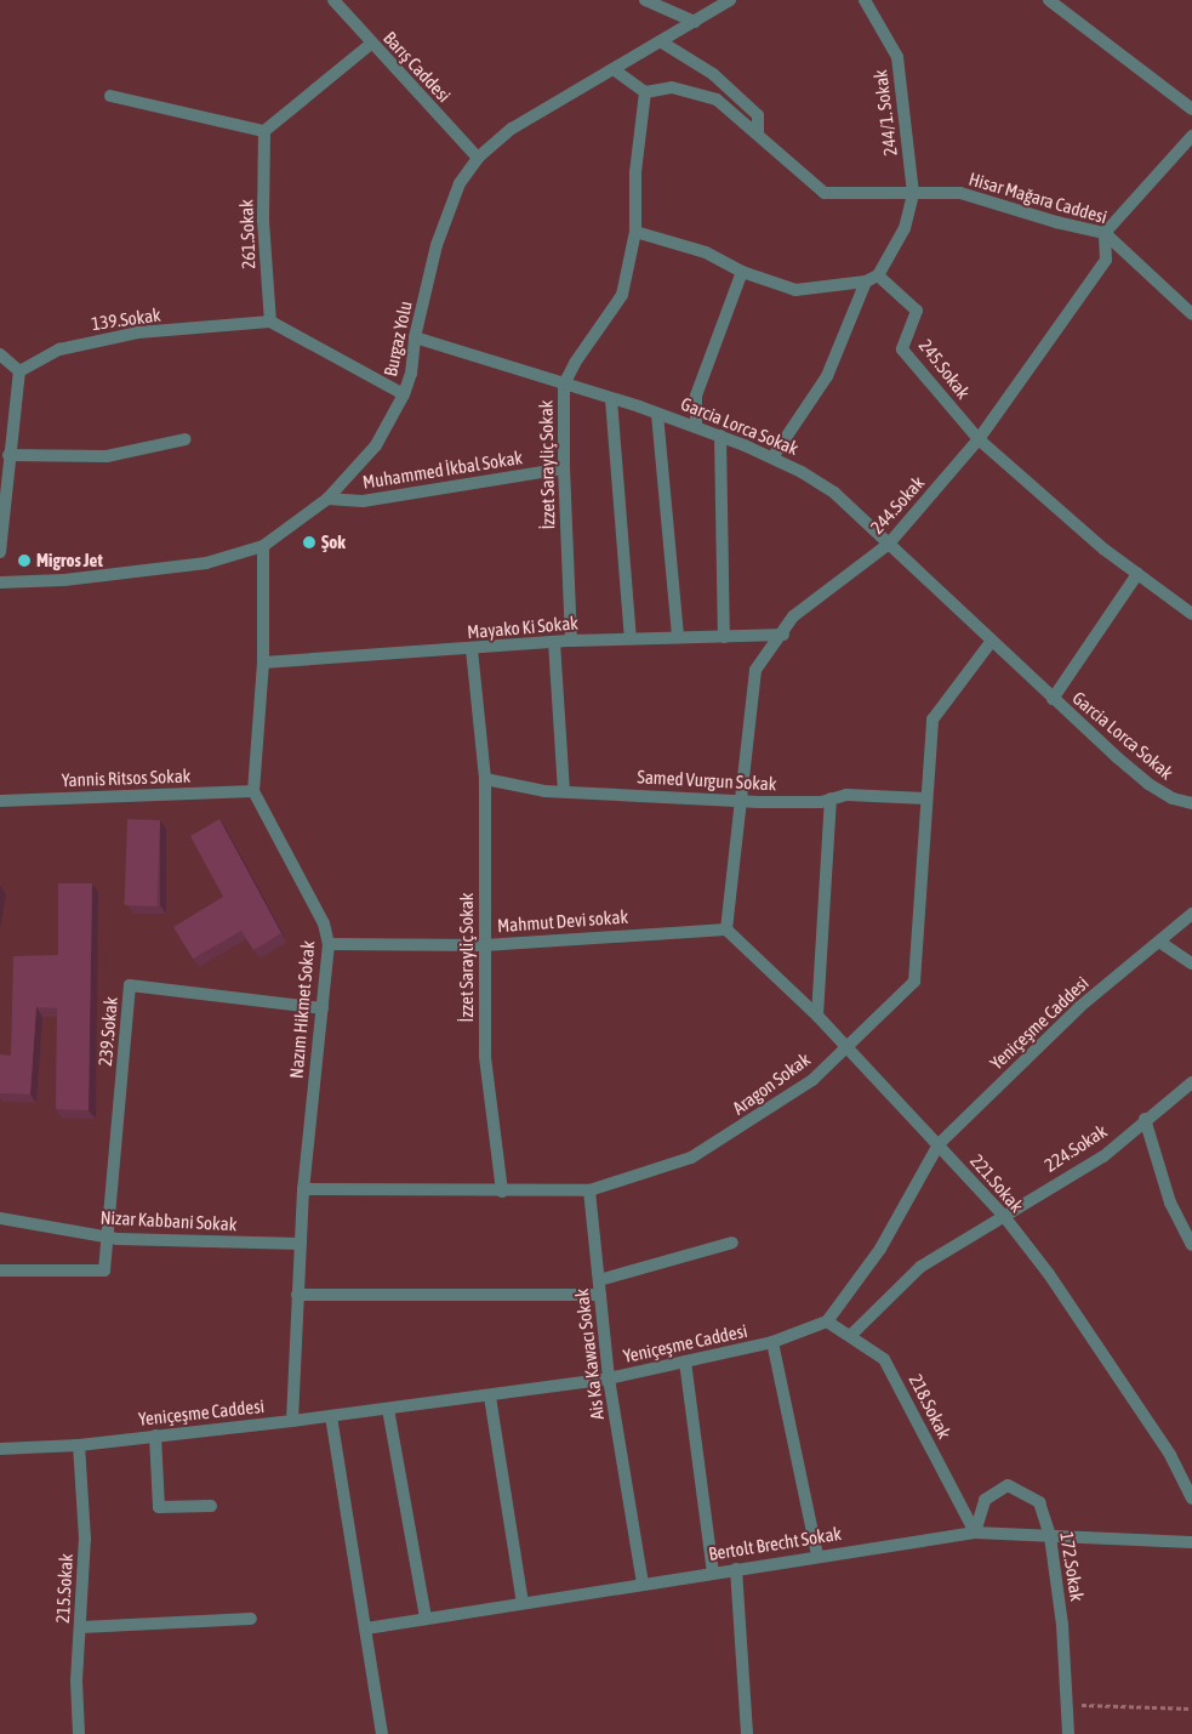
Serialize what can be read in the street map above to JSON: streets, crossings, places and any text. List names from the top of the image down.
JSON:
{
  "streets": {
    "street": [
      "Barış Caddesi",
      "244/1. Sokak",
      "Hisar Mağara Caddesi",
      "261.Sokak",
      "139.Sokak",
      "Burgaz Yolu",
      "245.Sokak",
      "Garcia Lorca Sokak",
      "İzzet Sarayliç Sokak",
      "Muhammed İkbal Sokak",
      "244.Sokak",
      "Mayako Ki Sokak",
      "Yannis Ritsos Sokak",
      "Samed Vurgun Sokak",
      "Mahmut Devi sokak",
      "Nazım Hikmet Sokak",
      "Yeniçeşme Caddesi",
      "239.Sokak",
      "Aragon Sokak",
      "224.Sokak",
      "221.Sokak",
      "Nizar Kabbani Sokak",
      "Ais Ka Kawacı Sokak",
      "218.Sokak",
      "Bertolt Brecht Sokak",
      "172.Sokak",
      "215.Sokak"
    ]
  },
  "crossings": [
    ["Barış Caddesi", "Burgaz Yolu"],
    ["244/1. Sokak", "Hisar Mağara Caddesi"],
    ["Hisar Mağara Caddesi", "Burgaz Yolu"],
    ["Hisar Mağara Caddesi", "İzzet Sarayliç Sokak"],
    ["Hisar Mağara Caddesi", "244.Sokak"],
    ["261.Sokak", "139.Sokak"],
    ["Burgaz Yolu", "Garcia Lorca Sokak"],
    ["Burgaz Yolu", "Muhammed İkbal Sokak"],
    ["245.Sokak", "244.Sokak"],
    ["Garcia Lorca Sokak", "İzzet Sarayliç Sokak"],
    ["Garcia Lorca Sokak", "244.Sokak"],
    ["Garcia Lorca Sokak", "Aragon Sokak"],
    ["İzzet Sarayliç Sokak", "Muhammed İkbal Sokak"],
    ["İzzet Sarayliç Sokak", "Mayako Ki Sokak"],
    ["İzzet Sarayliç Sokak", "Samed Vurgun Sokak"],
    ["İzzet Sarayliç Sokak", "Mahmut Devi sokak"],
    ["İzzet Sarayliç Sokak", "Aragon Sokak"],
    ["244.Sokak", "Mayako Ki Sokak"],
    ["244.Sokak", "Samed Vurgun Sokak"],
    ["244.Sokak", "Mahmut Devi sokak"],
    ["244.Sokak", "221.Sokak"],
    ["Yannis Ritsos Sokak", "Nazım Hikmet Sokak"],
    ["Samed Vurgun Sokak", "Aragon Sokak"],
    ["Mahmut Devi sokak", "Nazım Hikmet Sokak"],
    ["Mahmut Devi sokak", "221.Sokak"],
    ["Nazım Hikmet Sokak", "Yeniçeşme Caddesi"],
    ["Nazım Hikmet Sokak", "239.Sokak"],
    ["Nazım Hikmet Sokak", "Aragon Sokak"],
    ["Nazım Hikmet Sokak", "Nizar Kabbani Sokak"],
    ["Yeniçeşme Caddesi", "221.Sokak"],
    ["Yeniçeşme Caddesi", "Ais Ka Kawacı Sokak"],
    ["Yeniçeşme Caddesi", "218.Sokak"],
    ["Yeniçeşme Caddesi", "215.Sokak"],
    ["239.Sokak", "Nizar Kabbani Sokak"],
    ["Aragon Sokak", "221.Sokak"],
    ["Aragon Sokak", "Ais Ka Kawacı Sokak"],
    ["224.Sokak", "221.Sokak"],
    ["224.Sokak", "218.Sokak"],
    ["Ais Ka Kawacı Sokak", "Bertolt Brecht Sokak"],
    ["218.Sokak", "Bertolt Brecht Sokak"],
    ["218.Sokak", "172.Sokak"],
    ["Bertolt Brecht Sokak", "172.Sokak"]
  ],
  "places": ["Şok", "Migros Jet"]
}
